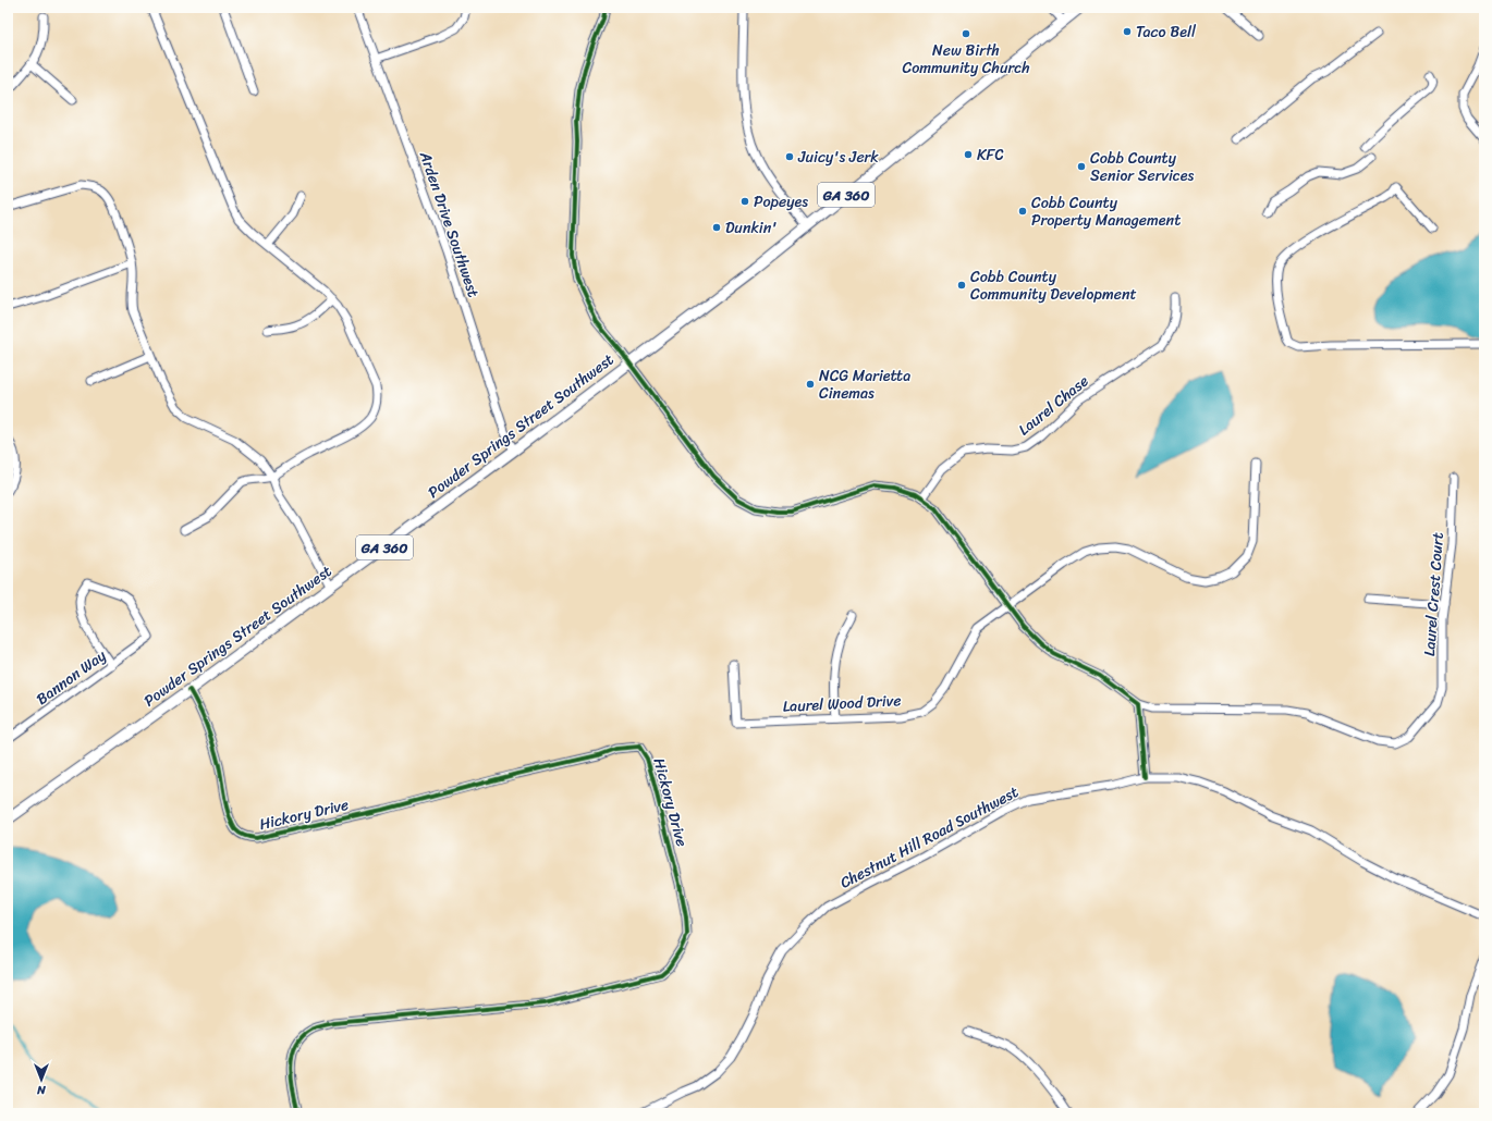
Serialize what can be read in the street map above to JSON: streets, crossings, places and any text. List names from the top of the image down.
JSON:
{
  "streets": {
    "main road": ["GA 360", "Powder Springs Street Southwest"],
    "street": [
      "Arden Drive Southwest",
      "Laurel Chase",
      "Laurel Crest Court",
      "Bannon Way",
      "Laurel Wood Drive",
      "Hickory Drive",
      "Chestnut Hill Road Southwest"
    ]
  },
  "crossings": [
    ["Arden Drive Southwest", "Powder Springs Street Southwest"],
    ["Powder Springs Street Southwest", "Hickory Drive"]
  ],
  "places": [
    "Taco Bell",
    "New Birth Community Church",
    "KFC",
    "Juicy's Jerk",
    "Cobb County Senior Services",
    "Popeyes",
    "Cobb County Property Management",
    "Dunkin'",
    "Cobb County Community Development",
    "NCG Marietta Cinemas"
  ],
  "north": "bottom"
}
